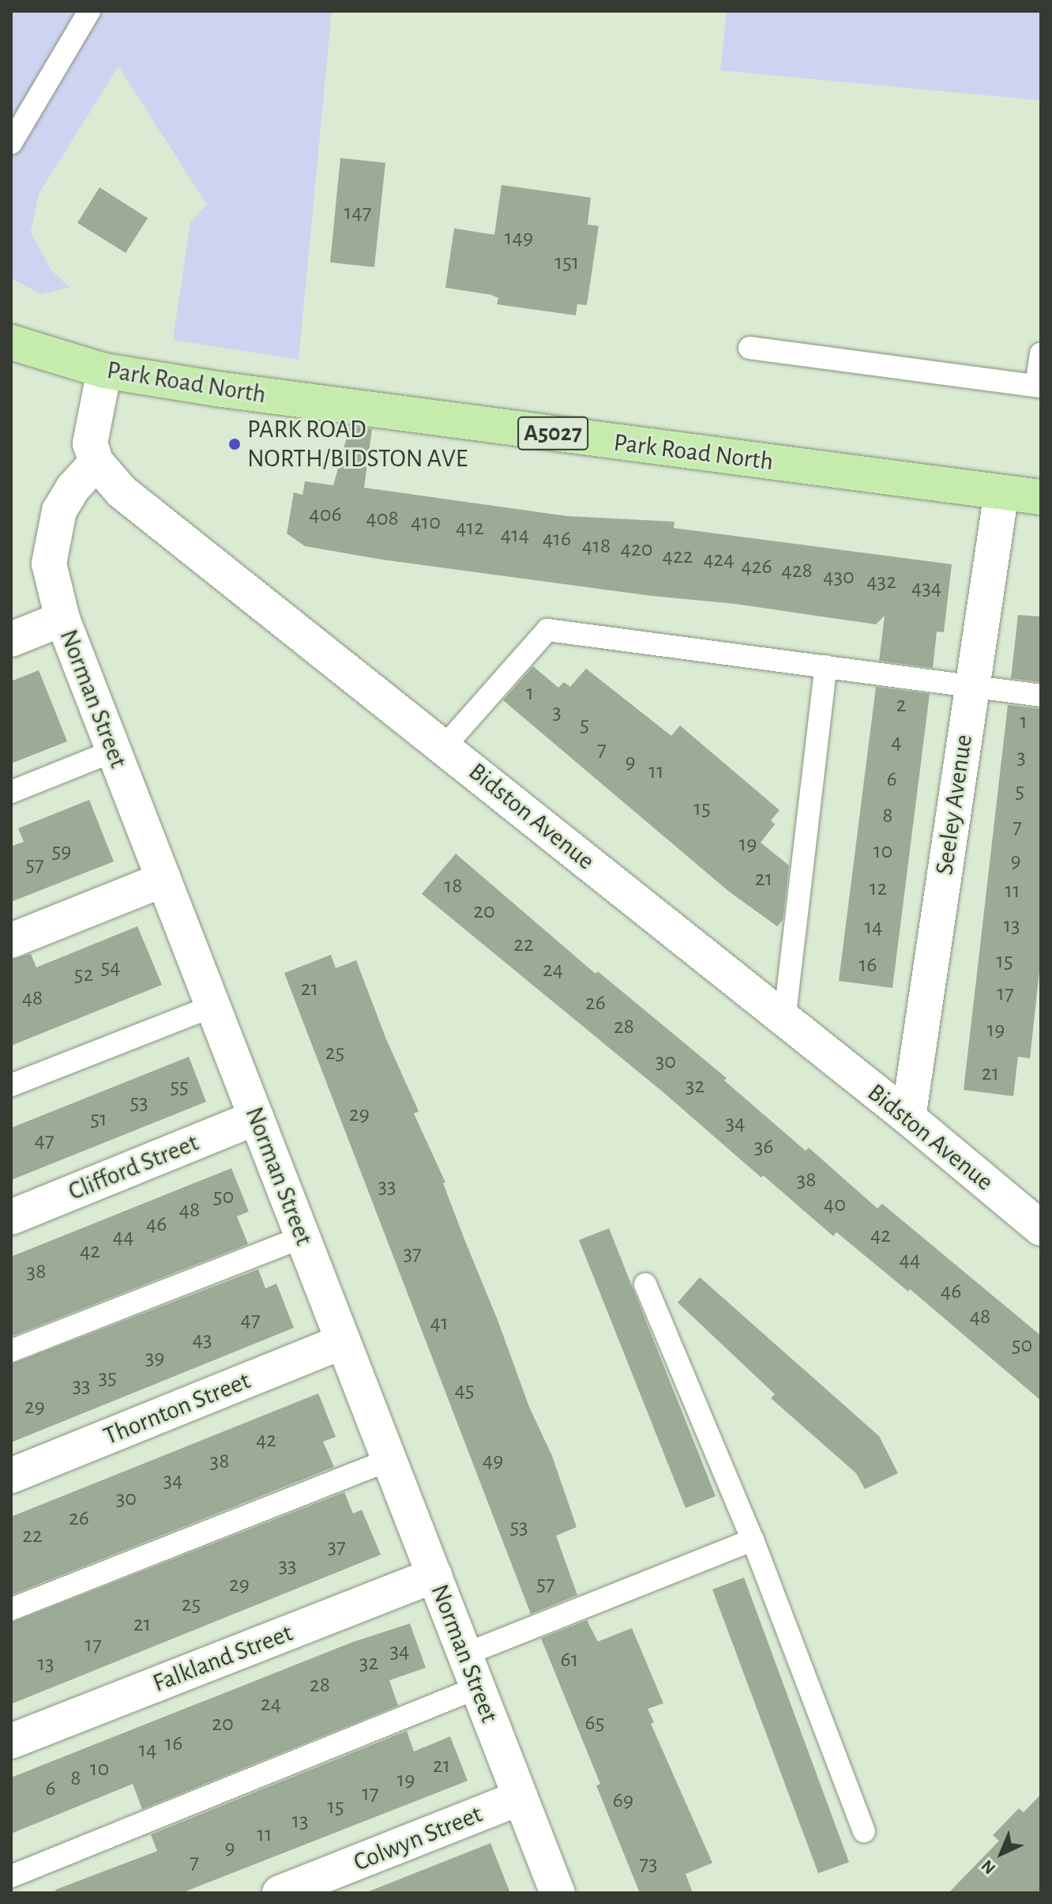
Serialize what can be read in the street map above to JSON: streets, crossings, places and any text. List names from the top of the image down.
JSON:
{
  "streets": {
    "main road": ["Park Road North", "A5027"],
    "street": [
      "Norman Street",
      "Seeley Avenue",
      "Bidston Avenue",
      "Clifford Street",
      "Thornton Street",
      "Falkland Street",
      "Colwyn Street"
    ]
  },
  "crossings": [
    ["Park Road North", "Seeley Avenue"],
    ["Norman Street", "Bidston Avenue"],
    ["Norman Street", "Clifford Street"],
    ["Norman Street", "Thornton Street"],
    ["Norman Street", "Falkland Street"],
    ["Norman Street", "Colwyn Street"],
    ["Seeley Avenue", "Bidston Avenue"]
  ],
  "places": ["PARK ROAD NORTH/BIDSTON AVE"],
  "house_numbers": [
    "147",
    "149",
    "151",
    "406",
    "408",
    "410",
    "412",
    "414",
    "416",
    "418",
    "420",
    "422",
    "424",
    "426",
    "428",
    "430",
    "432",
    "434",
    "1",
    "2",
    "3",
    "1",
    "5",
    "4",
    "7",
    "3",
    "9",
    "11",
    "6",
    "5",
    "15",
    "8",
    "7",
    "19",
    "59",
    "10",
    "9",
    "57",
    "21",
    "18",
    "12",
    "11",
    "20",
    "13",
    "14",
    "22",
    "15",
    "16",
    "54",
    "24",
    "52",
    "21",
    "17",
    "48",
    "26",
    "28",
    "19",
    "25",
    "30",
    "21",
    "32",
    "55",
    "53",
    "29",
    "51",
    "34",
    "47",
    "36",
    "38",
    "33",
    "50",
    "40",
    "48",
    "46",
    "42",
    "44",
    "42",
    "37",
    "44",
    "38",
    "46",
    "48",
    "47",
    "41",
    "43",
    "50",
    "39",
    "35",
    "33",
    "45",
    "29",
    "42",
    "49",
    "38",
    "34",
    "30",
    "26",
    "53",
    "22",
    "37",
    "33",
    "57",
    "29",
    "25",
    "21",
    "17",
    "34",
    "61",
    "32",
    "13",
    "28",
    "24",
    "65",
    "20",
    "16",
    "14",
    "21",
    "10",
    "8",
    "19",
    "6",
    "17",
    "69",
    "15",
    "13",
    "11",
    "9",
    "7",
    "73"
  ],
  "north": "bottom left"
}
